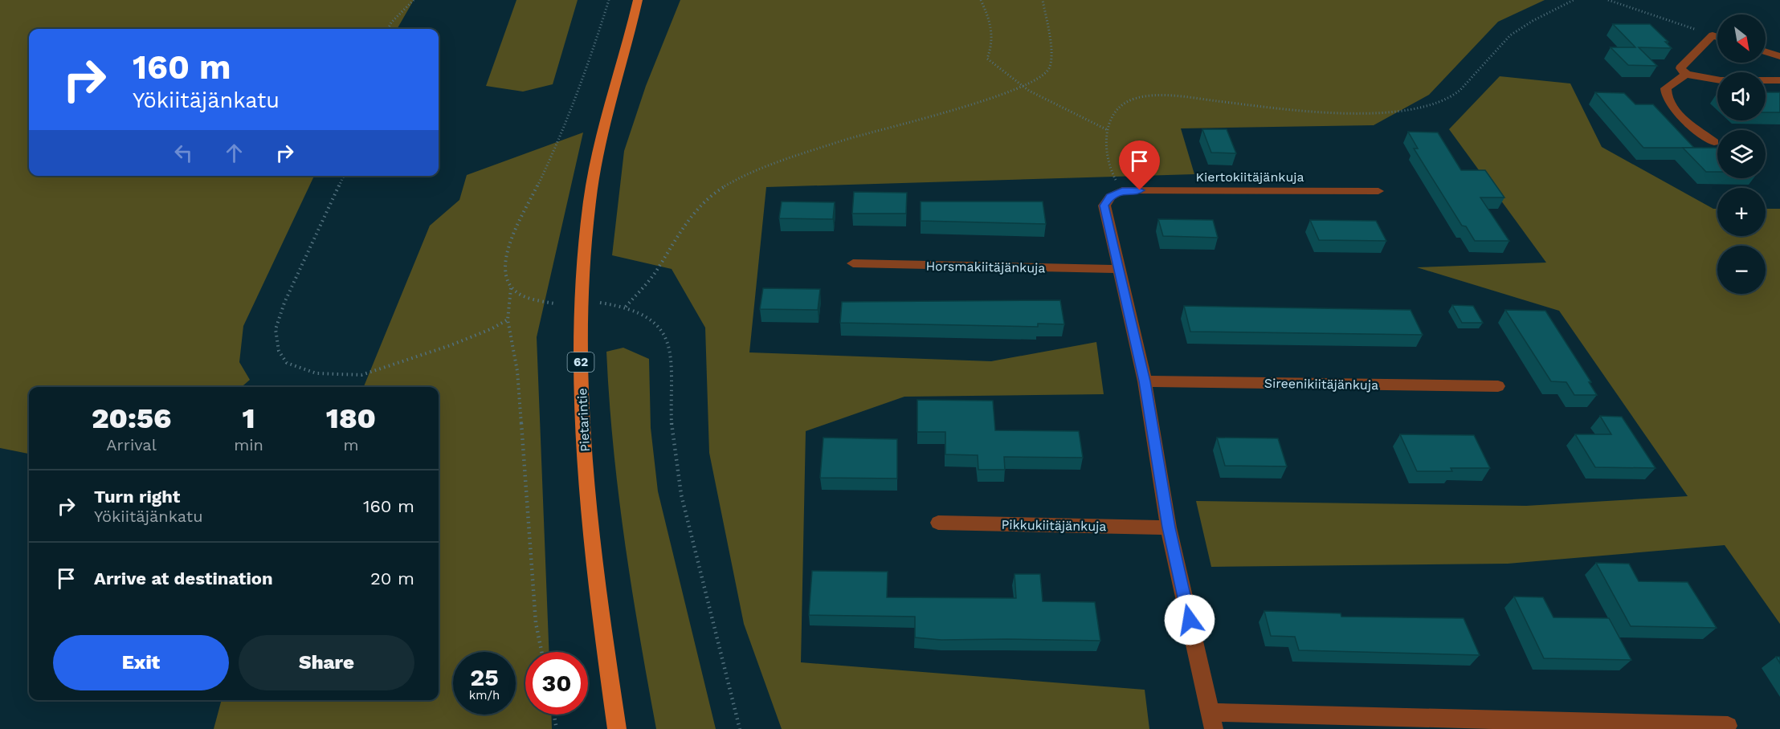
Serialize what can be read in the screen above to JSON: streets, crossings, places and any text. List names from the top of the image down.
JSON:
{
  "streets": {
    "main road": ["62", "Pietarintie"],
    "street": [
      "Kiertokiitäjänkuja",
      "Horsmakiitäjänkuja",
      "Sireenikiitäjänkuja",
      "Pikkukiitäjänkuja"
    ]
  },
  "north": "bottom right",
  "page": {
    "map_buttons": ["+", "−"],
    "turn": ["160 m", "Yökiitäjänkatu"],
    "eta": [
      "20:56",
      "Arrival",
      "1",
      "min",
      "180",
      "m"
    ],
    "list": [
      {
        "name": "Turn right",
        "note": "Yökiitäjänkatu",
        "value": "160 m"
      },
      {
        "name": "Arrive at destination",
        "value": "20 m"
      }
    ],
    "buttons": ["Exit", "Share"],
    "speed": "25 km/h",
    "limit": "30"
  }
}
